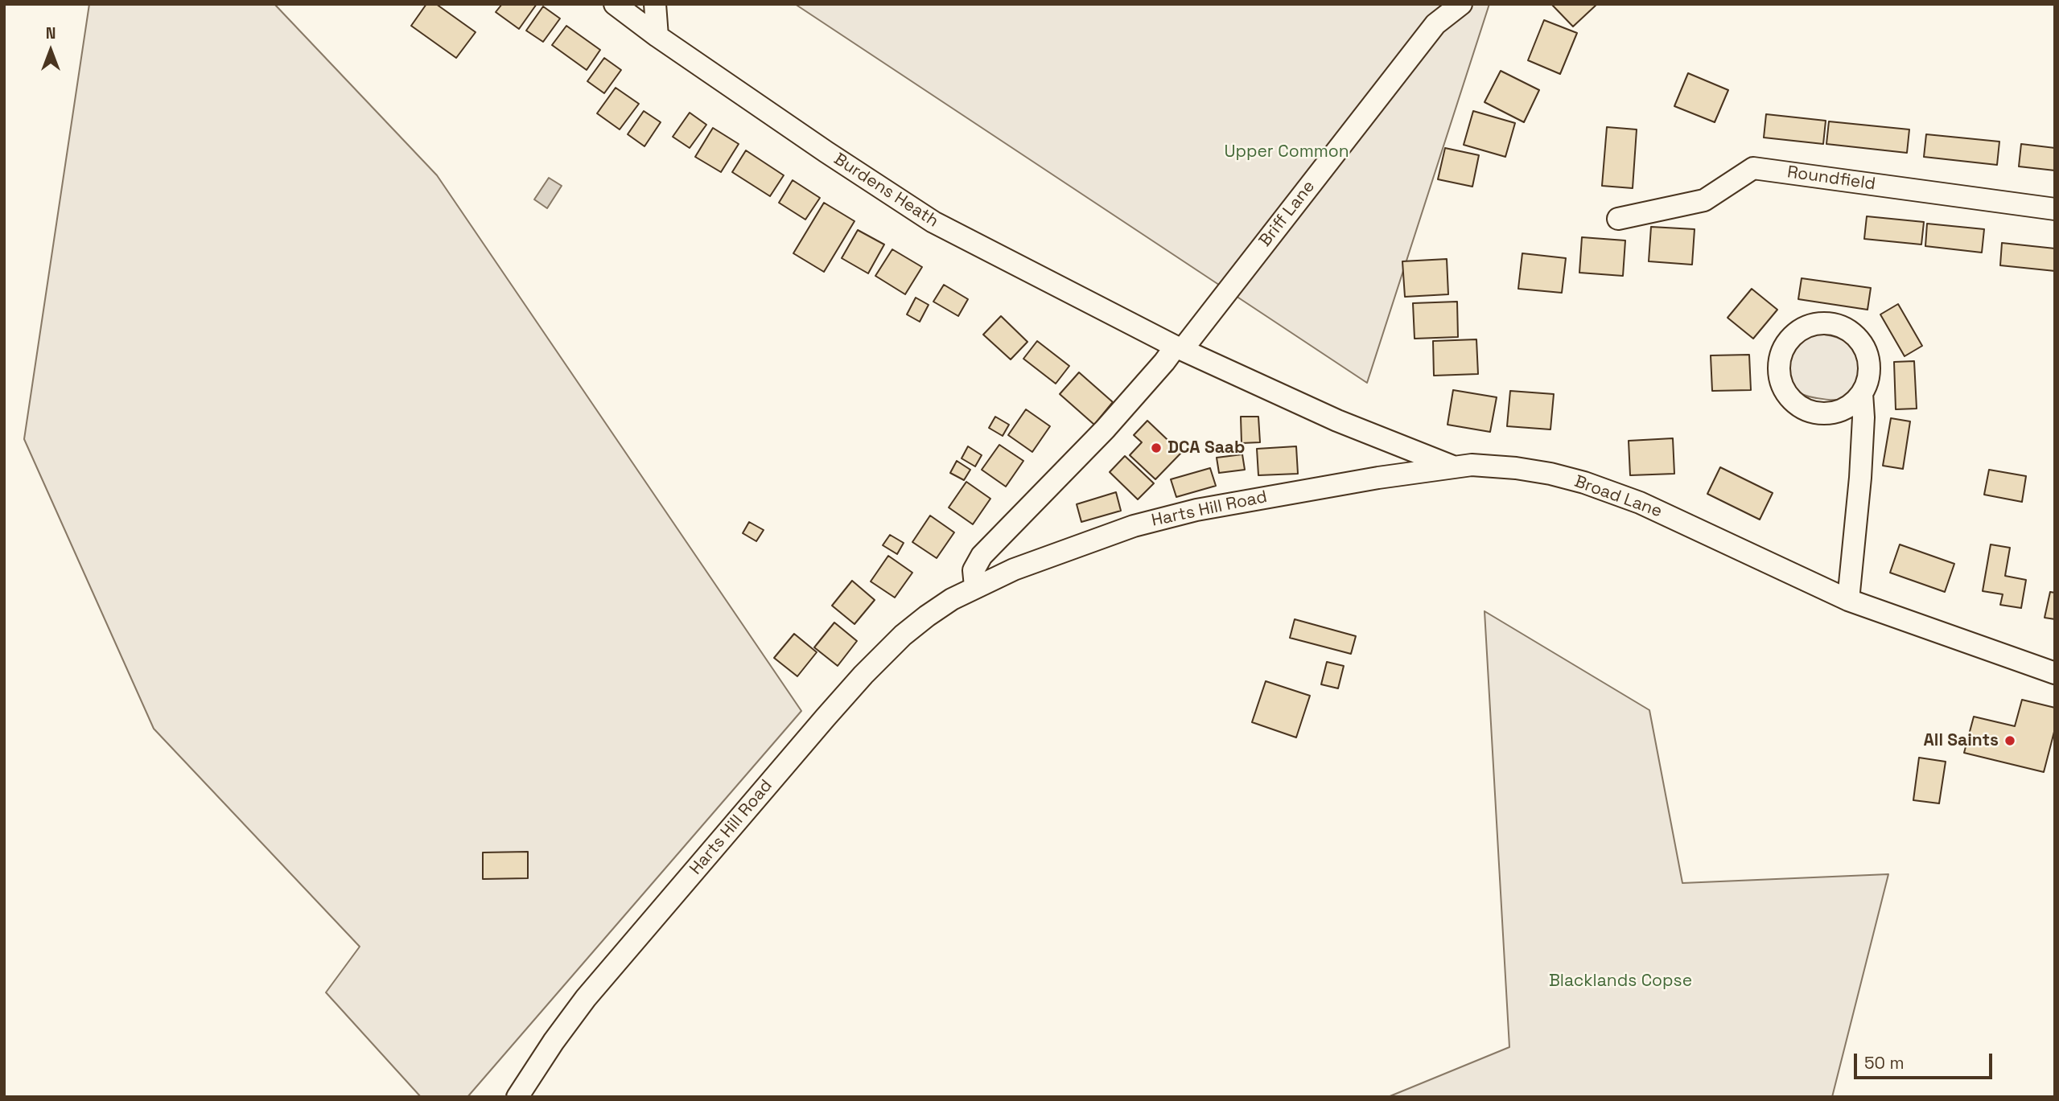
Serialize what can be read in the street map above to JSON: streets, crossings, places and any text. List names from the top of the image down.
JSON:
{
  "streets": {
    "street": [
      "Roundfield",
      "Burdens Heath",
      "Briff Lane",
      "Broad Lane",
      "Harts Hill Road"
    ]
  },
  "crossings": [
    ["Burdens Heath", "Briff Lane"],
    ["Burdens Heath", "Broad Lane"],
    ["Briff Lane", "Broad Lane"],
    ["Broad Lane", "Harts Hill Road"]
  ],
  "parks": ["Upper Common", "Blacklands Copse"],
  "places": ["DCA Saab", "All Saints"],
  "scale_bar": "50 m",
  "north": "top"
}
